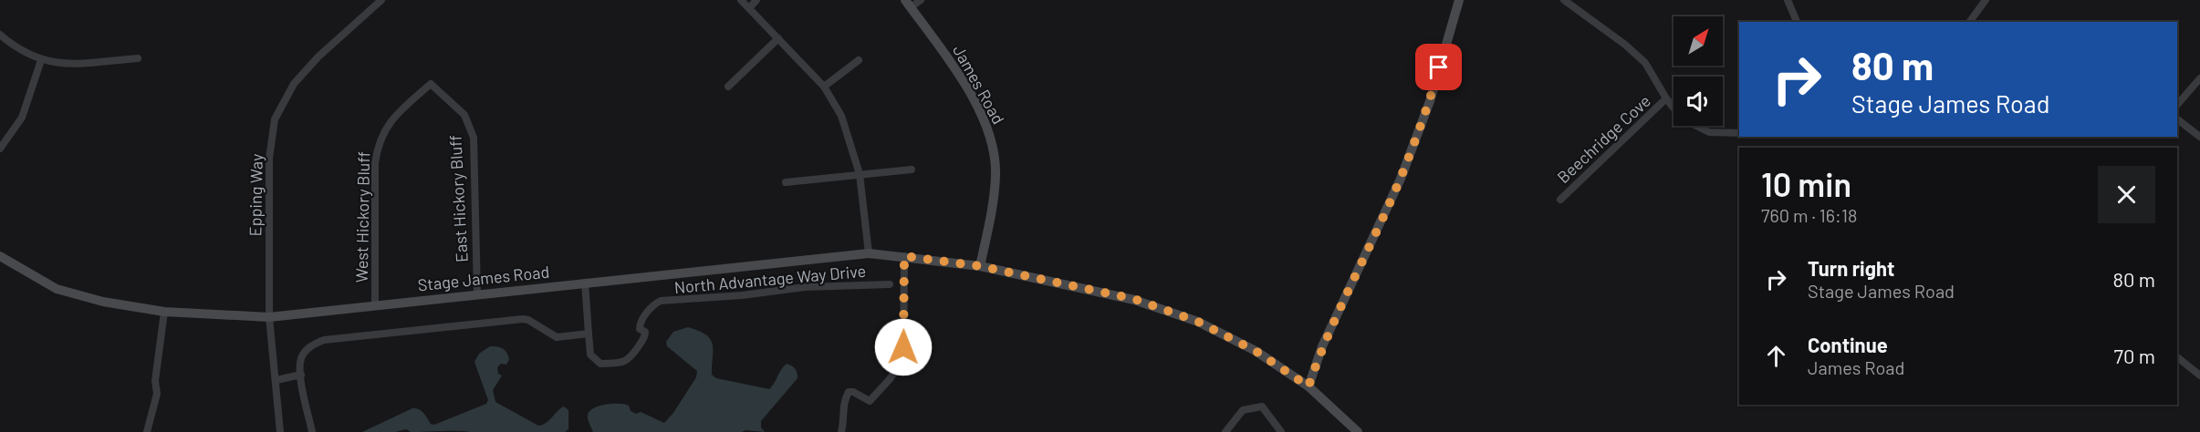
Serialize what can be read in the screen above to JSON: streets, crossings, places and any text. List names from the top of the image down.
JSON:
{
  "streets": {
    "main road": ["James Road", "Stage James Road"],
    "street": [
      "Beechridge Cove",
      "Epping Way",
      "East Hickory Bluff",
      "West Hickory Bluff",
      "North Advantage Way Drive"
    ]
  },
  "crossings": [
    ["James Road", "Stage James Road"],
    ["Epping Way", "Stage James Road"],
    ["East Hickory Bluff", "West Hickory Bluff"],
    ["East Hickory Bluff", "Stage James Road"],
    ["West Hickory Bluff", "Stage James Road"],
    ["Stage James Road", "North Advantage Way Drive"]
  ],
  "north": "top right",
  "page": {
    "turn": ["80 m", "Stage James Road"],
    "heading": ["10 min", "760 m · 16:18"],
    "list": [
      {
        "name": "Turn right",
        "note": "Stage James Road",
        "value": "80 m"
      },
      {
        "name": "Continue",
        "note": "James Road",
        "value": "70 m"
      }
    ]
  }
}
